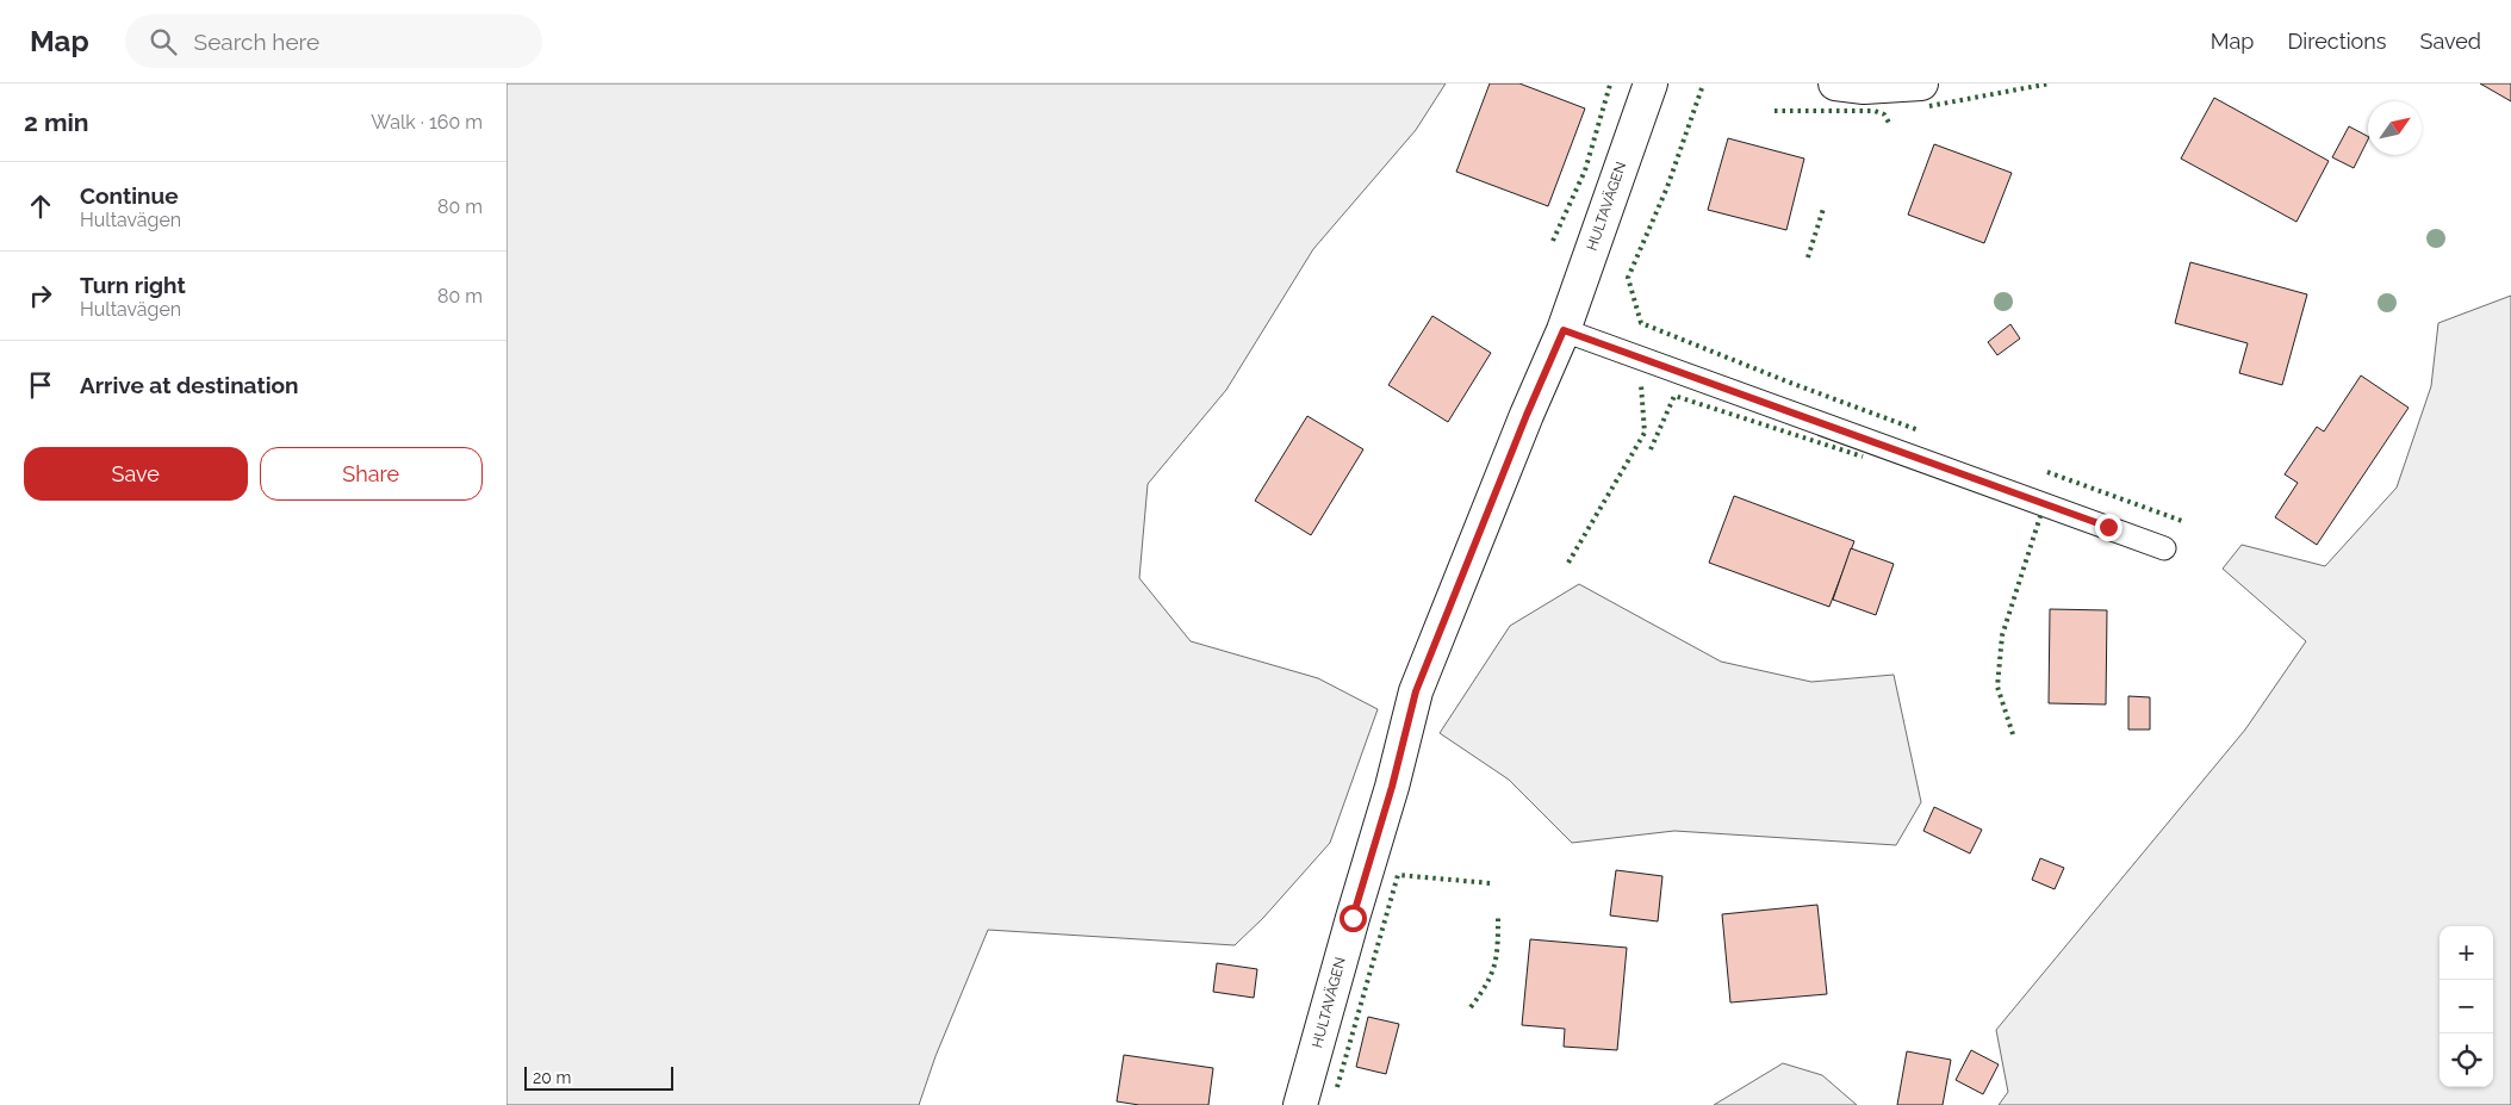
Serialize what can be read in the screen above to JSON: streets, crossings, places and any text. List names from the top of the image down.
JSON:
{
  "streets": {
    "street": ["HULTAVÄGEN"]
  },
  "scale_bar": "20 m",
  "north": "top right",
  "page": {
    "header": "Map",
    "search": "Search here",
    "nav": ["Map", "Directions", "Saved"],
    "heading": ["2 min", "Walk · 160 m"],
    "list": [
      ["Continue", "Hultavägen", "80 m"],
      ["Turn right", "Hultavägen", "80 m"],
      "Arrive at destination"
    ],
    "buttons": ["Save", "Share"],
    "map_buttons": ["+", "−"],
    "scale": "20 m"
  }
}
